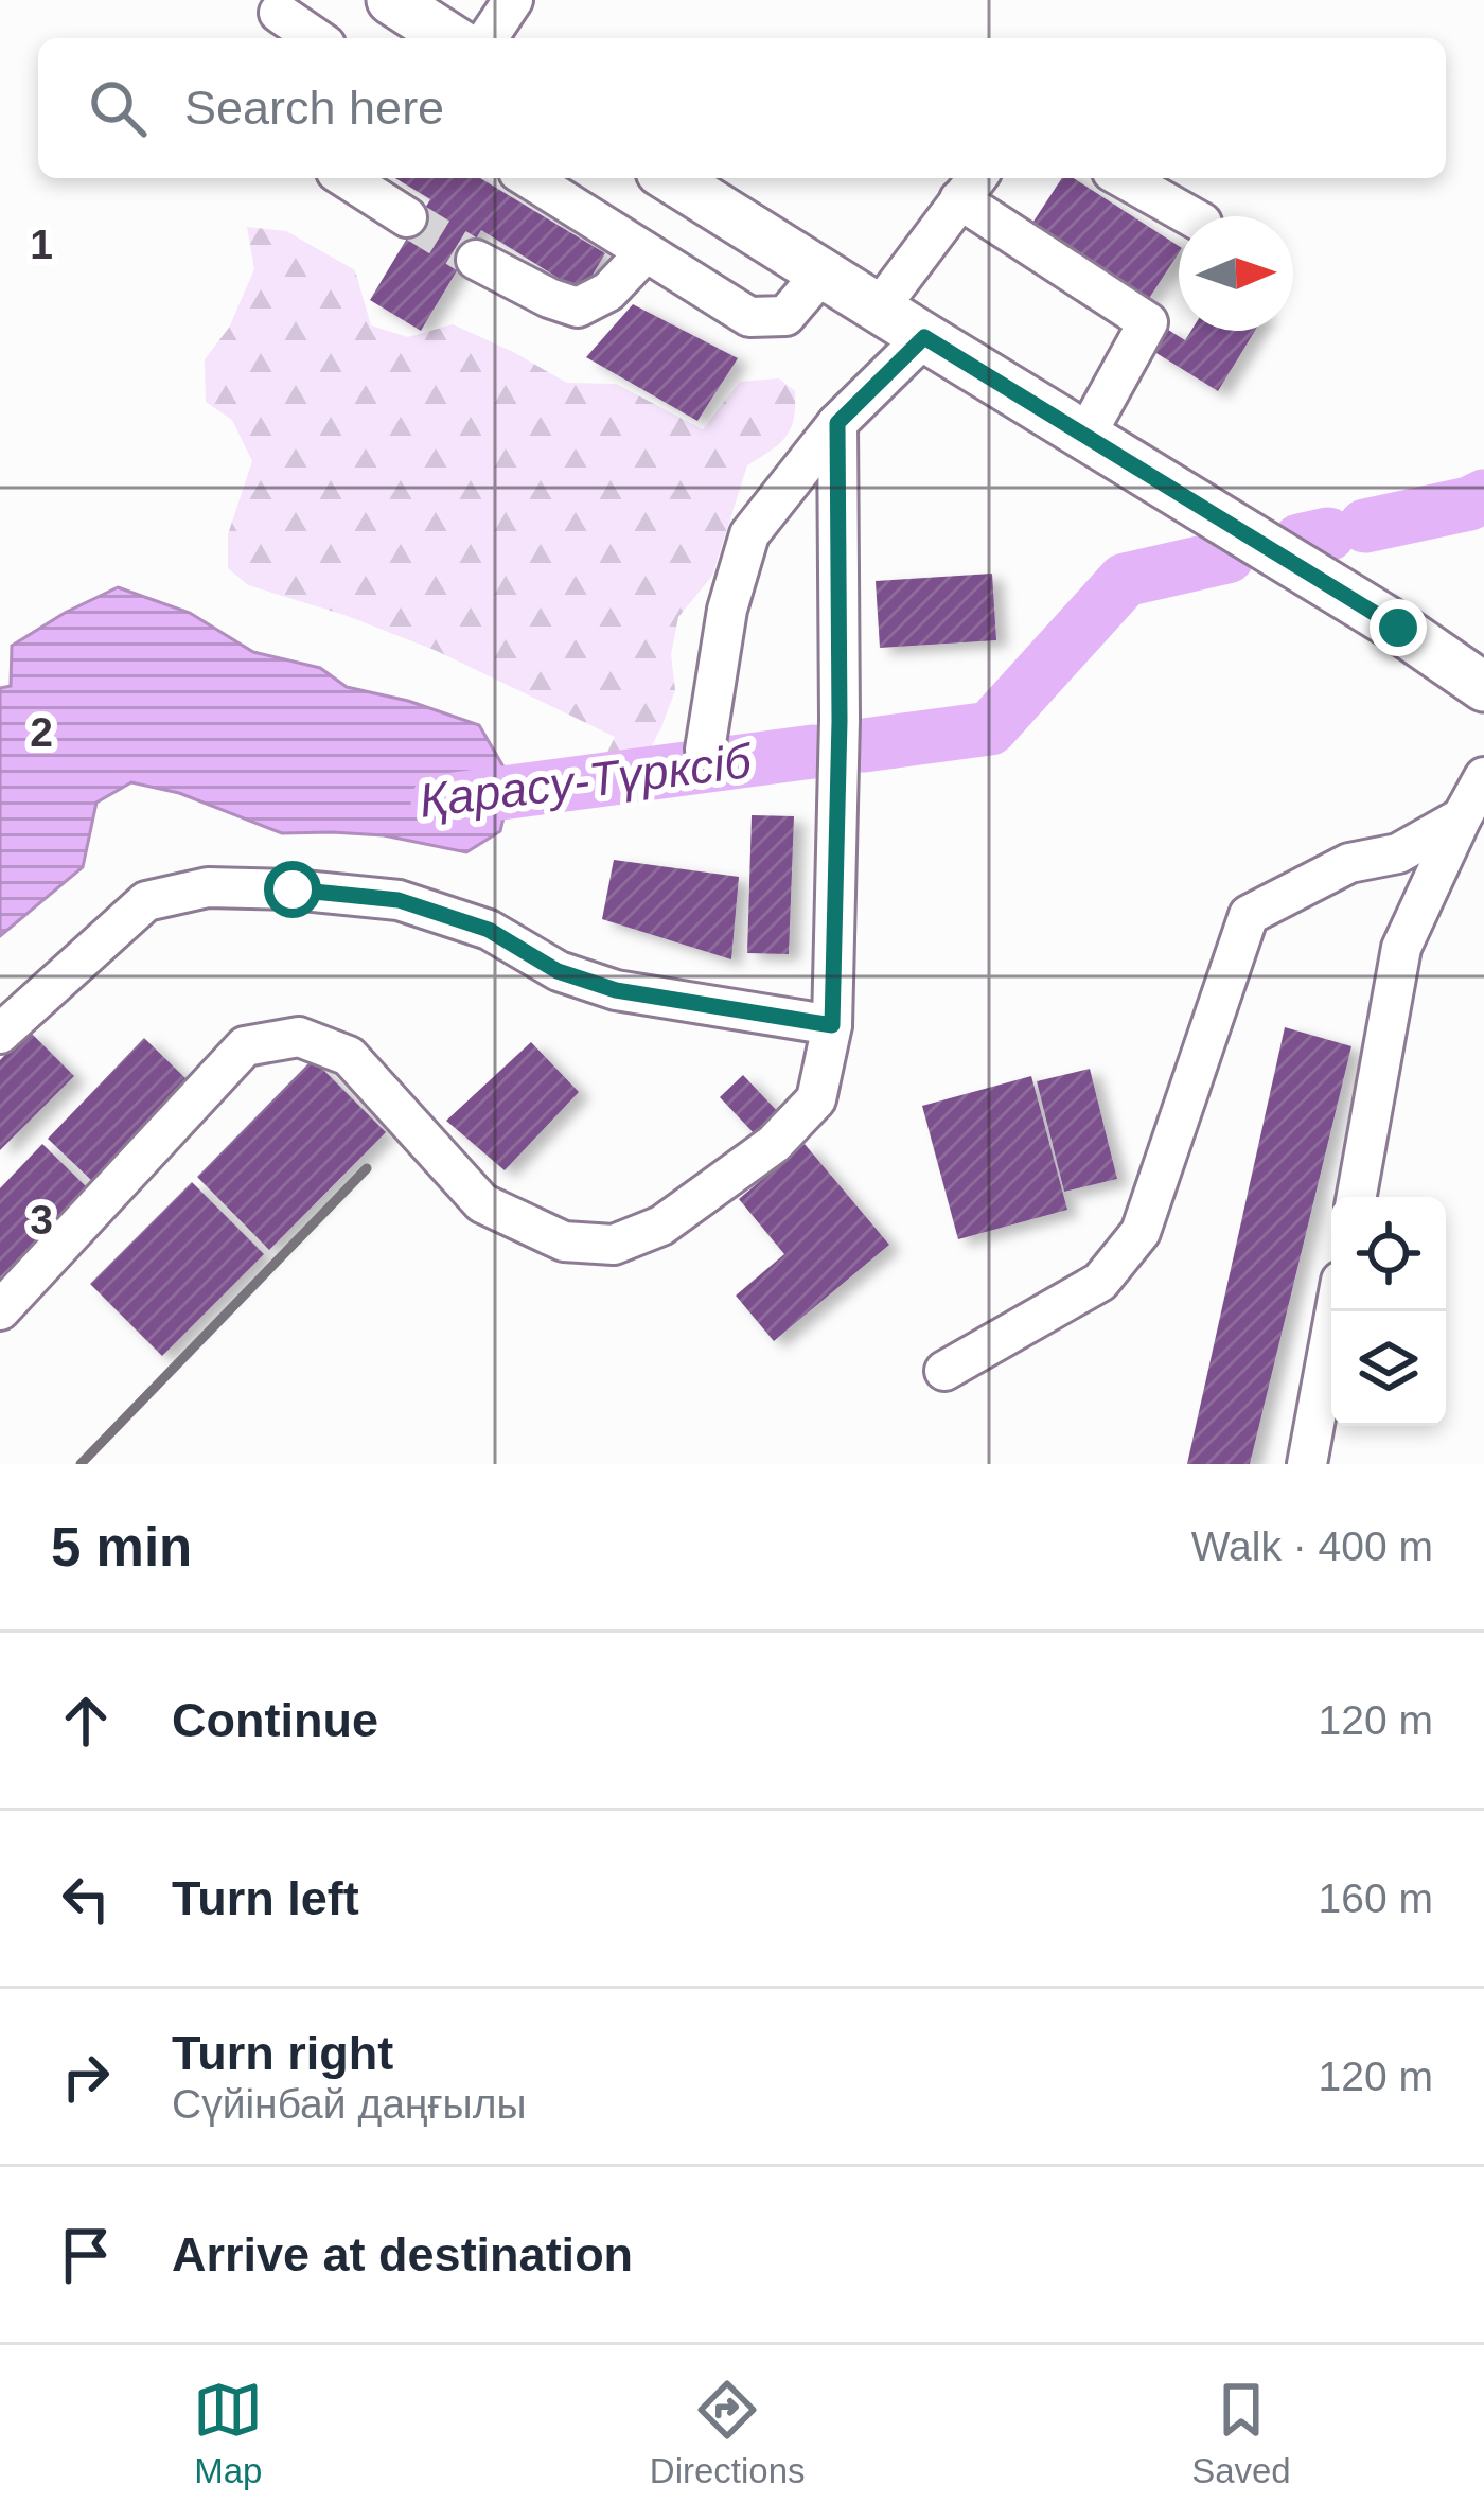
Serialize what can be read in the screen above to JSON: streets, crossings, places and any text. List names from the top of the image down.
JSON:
{
  "water": ["Қарасу-Түрксіб"],
  "north": "right",
  "page": {
    "search": "Search here",
    "heading": ["5 min", "Walk · 400 m"],
    "list": [
      ["Continue", "120 m"],
      ["Turn left", "160 m"],
      ["Turn right", "Сүйінбай даңғылы", "120 m"],
      "Arrive at destination"
    ],
    "nav": ["Map", "Directions", "Saved"]
  },
  "grid": {
    "rows": ["1", "2", "3"]
  }
}
